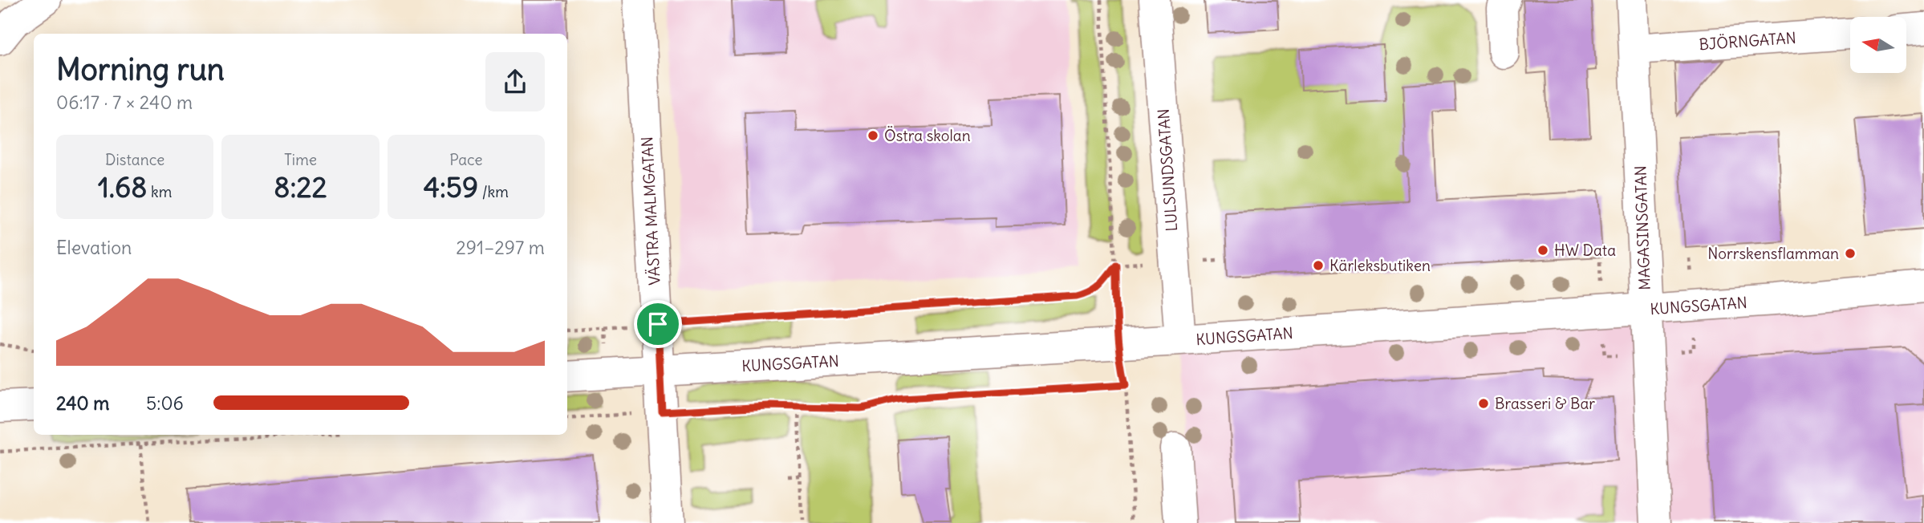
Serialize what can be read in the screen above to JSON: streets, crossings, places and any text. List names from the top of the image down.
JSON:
{
  "streets": {
    "street": [
      "BJÖRNGATAN",
      "LULSUNDSGATAN",
      "VÄSTRA MALMGATAN",
      "MAGASINSGATAN",
      "KUNGSGATAN"
    ]
  },
  "crossings": [
    ["BJÖRNGATAN", "MAGASINSGATAN"],
    ["LULSUNDSGATAN", "KUNGSGATAN"],
    ["VÄSTRA MALMGATAN", "KUNGSGATAN"],
    ["MAGASINSGATAN", "KUNGSGATAN"]
  ],
  "places": [
    "Östra skolan",
    "HW Data",
    "Norrskensflamman",
    "Kärleksbutiken",
    "Brasseri & Bar"
  ],
  "north": "left",
  "page": {
    "heading": ["Morning run", "06:17 · 7 × 240 m"],
    "stats": [
      ["Distance", "1.68 km"],
      ["Time", "8:22"],
      ["Pace", "4:59 /km"]
    ],
    "chart": ["Elevation", "291–297 m"],
    "list": [
      {
        "name": "240 m",
        "note": "5:06"
      }
    ]
  }
}
